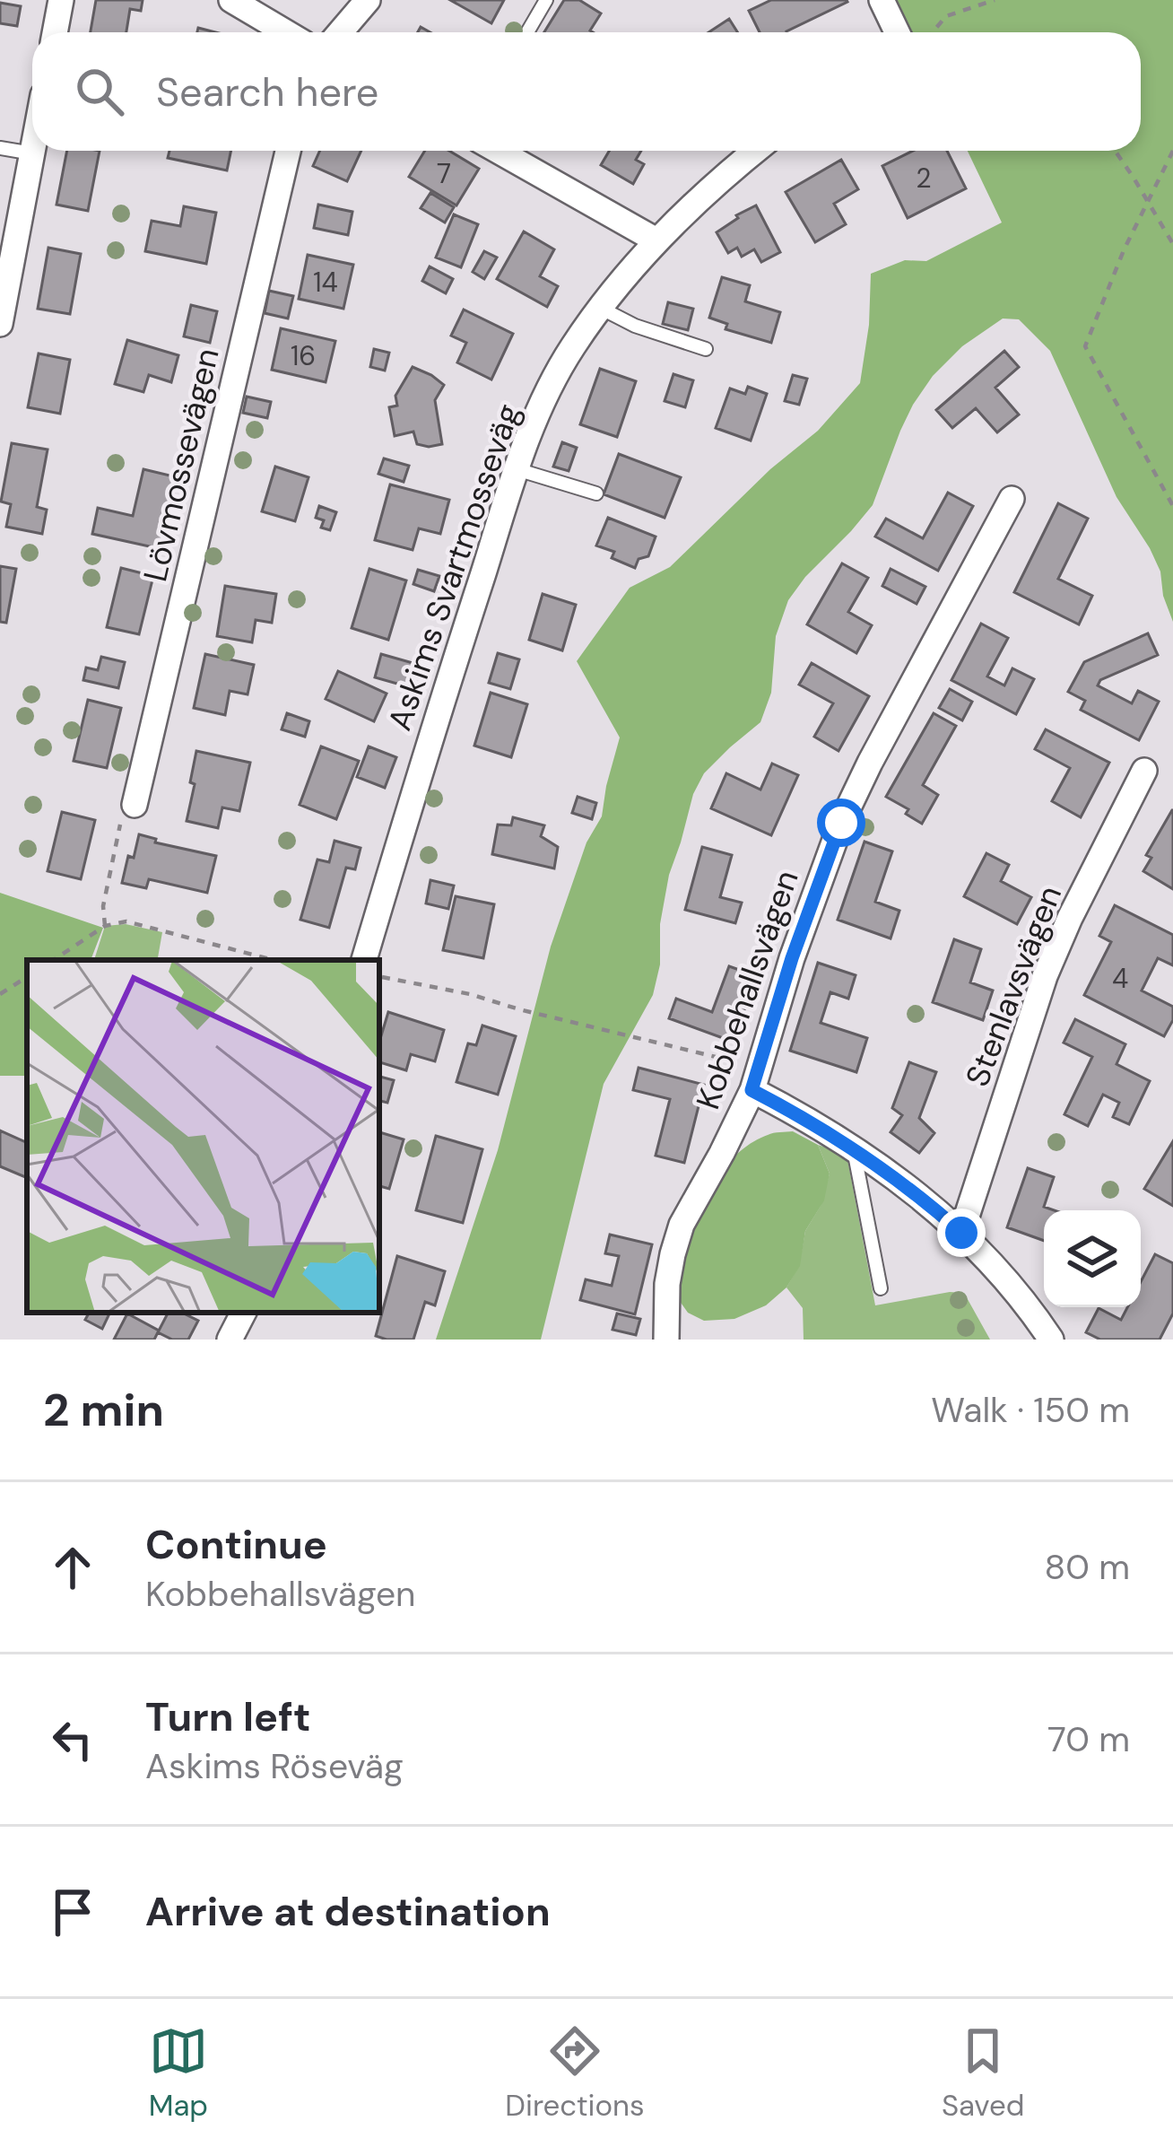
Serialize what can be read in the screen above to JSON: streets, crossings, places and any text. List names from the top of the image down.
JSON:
{
  "streets": {
    "street": [
      "Lövmossevägen",
      "Askims Svartmosseväg",
      "Stenlavsvägen",
      "Kobbehallsvägen"
    ]
  },
  "house_numbers": [
    "7",
    "2",
    "14",
    "16",
    "4"
  ],
  "page": {
    "search": "Search here",
    "heading": ["2 min", "Walk · 150 m"],
    "list": [
      ["Continue", "Kobbehallsvägen", "80 m"],
      ["Turn left", "Askims Röseväg", "70 m"],
      "Arrive at destination"
    ],
    "nav": ["Map", "Directions", "Saved"]
  }
}
